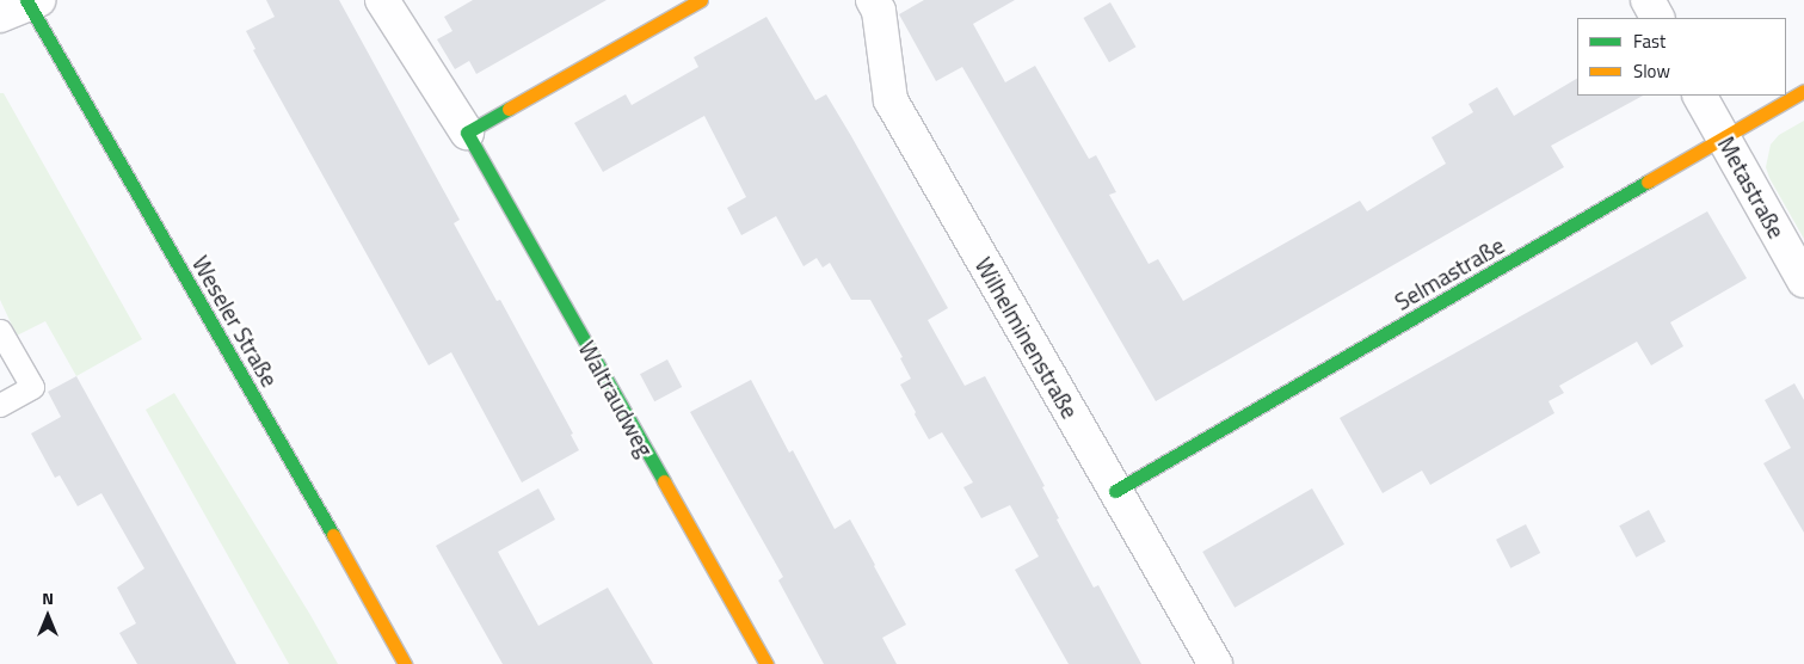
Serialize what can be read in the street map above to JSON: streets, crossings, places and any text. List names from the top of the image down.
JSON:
{
  "streets": {
    "street": [
      "Metastraße",
      "Selmastraße",
      "Weseler Straße",
      "Wilhelminenstraße",
      "Waltraudweg"
    ]
  },
  "crossings": [
    ["Metastraße", "Selmastraße"],
    ["Selmastraße", "Wilhelminenstraße"]
  ],
  "legend": ["Fast", "Slow"],
  "north": "top"
}
